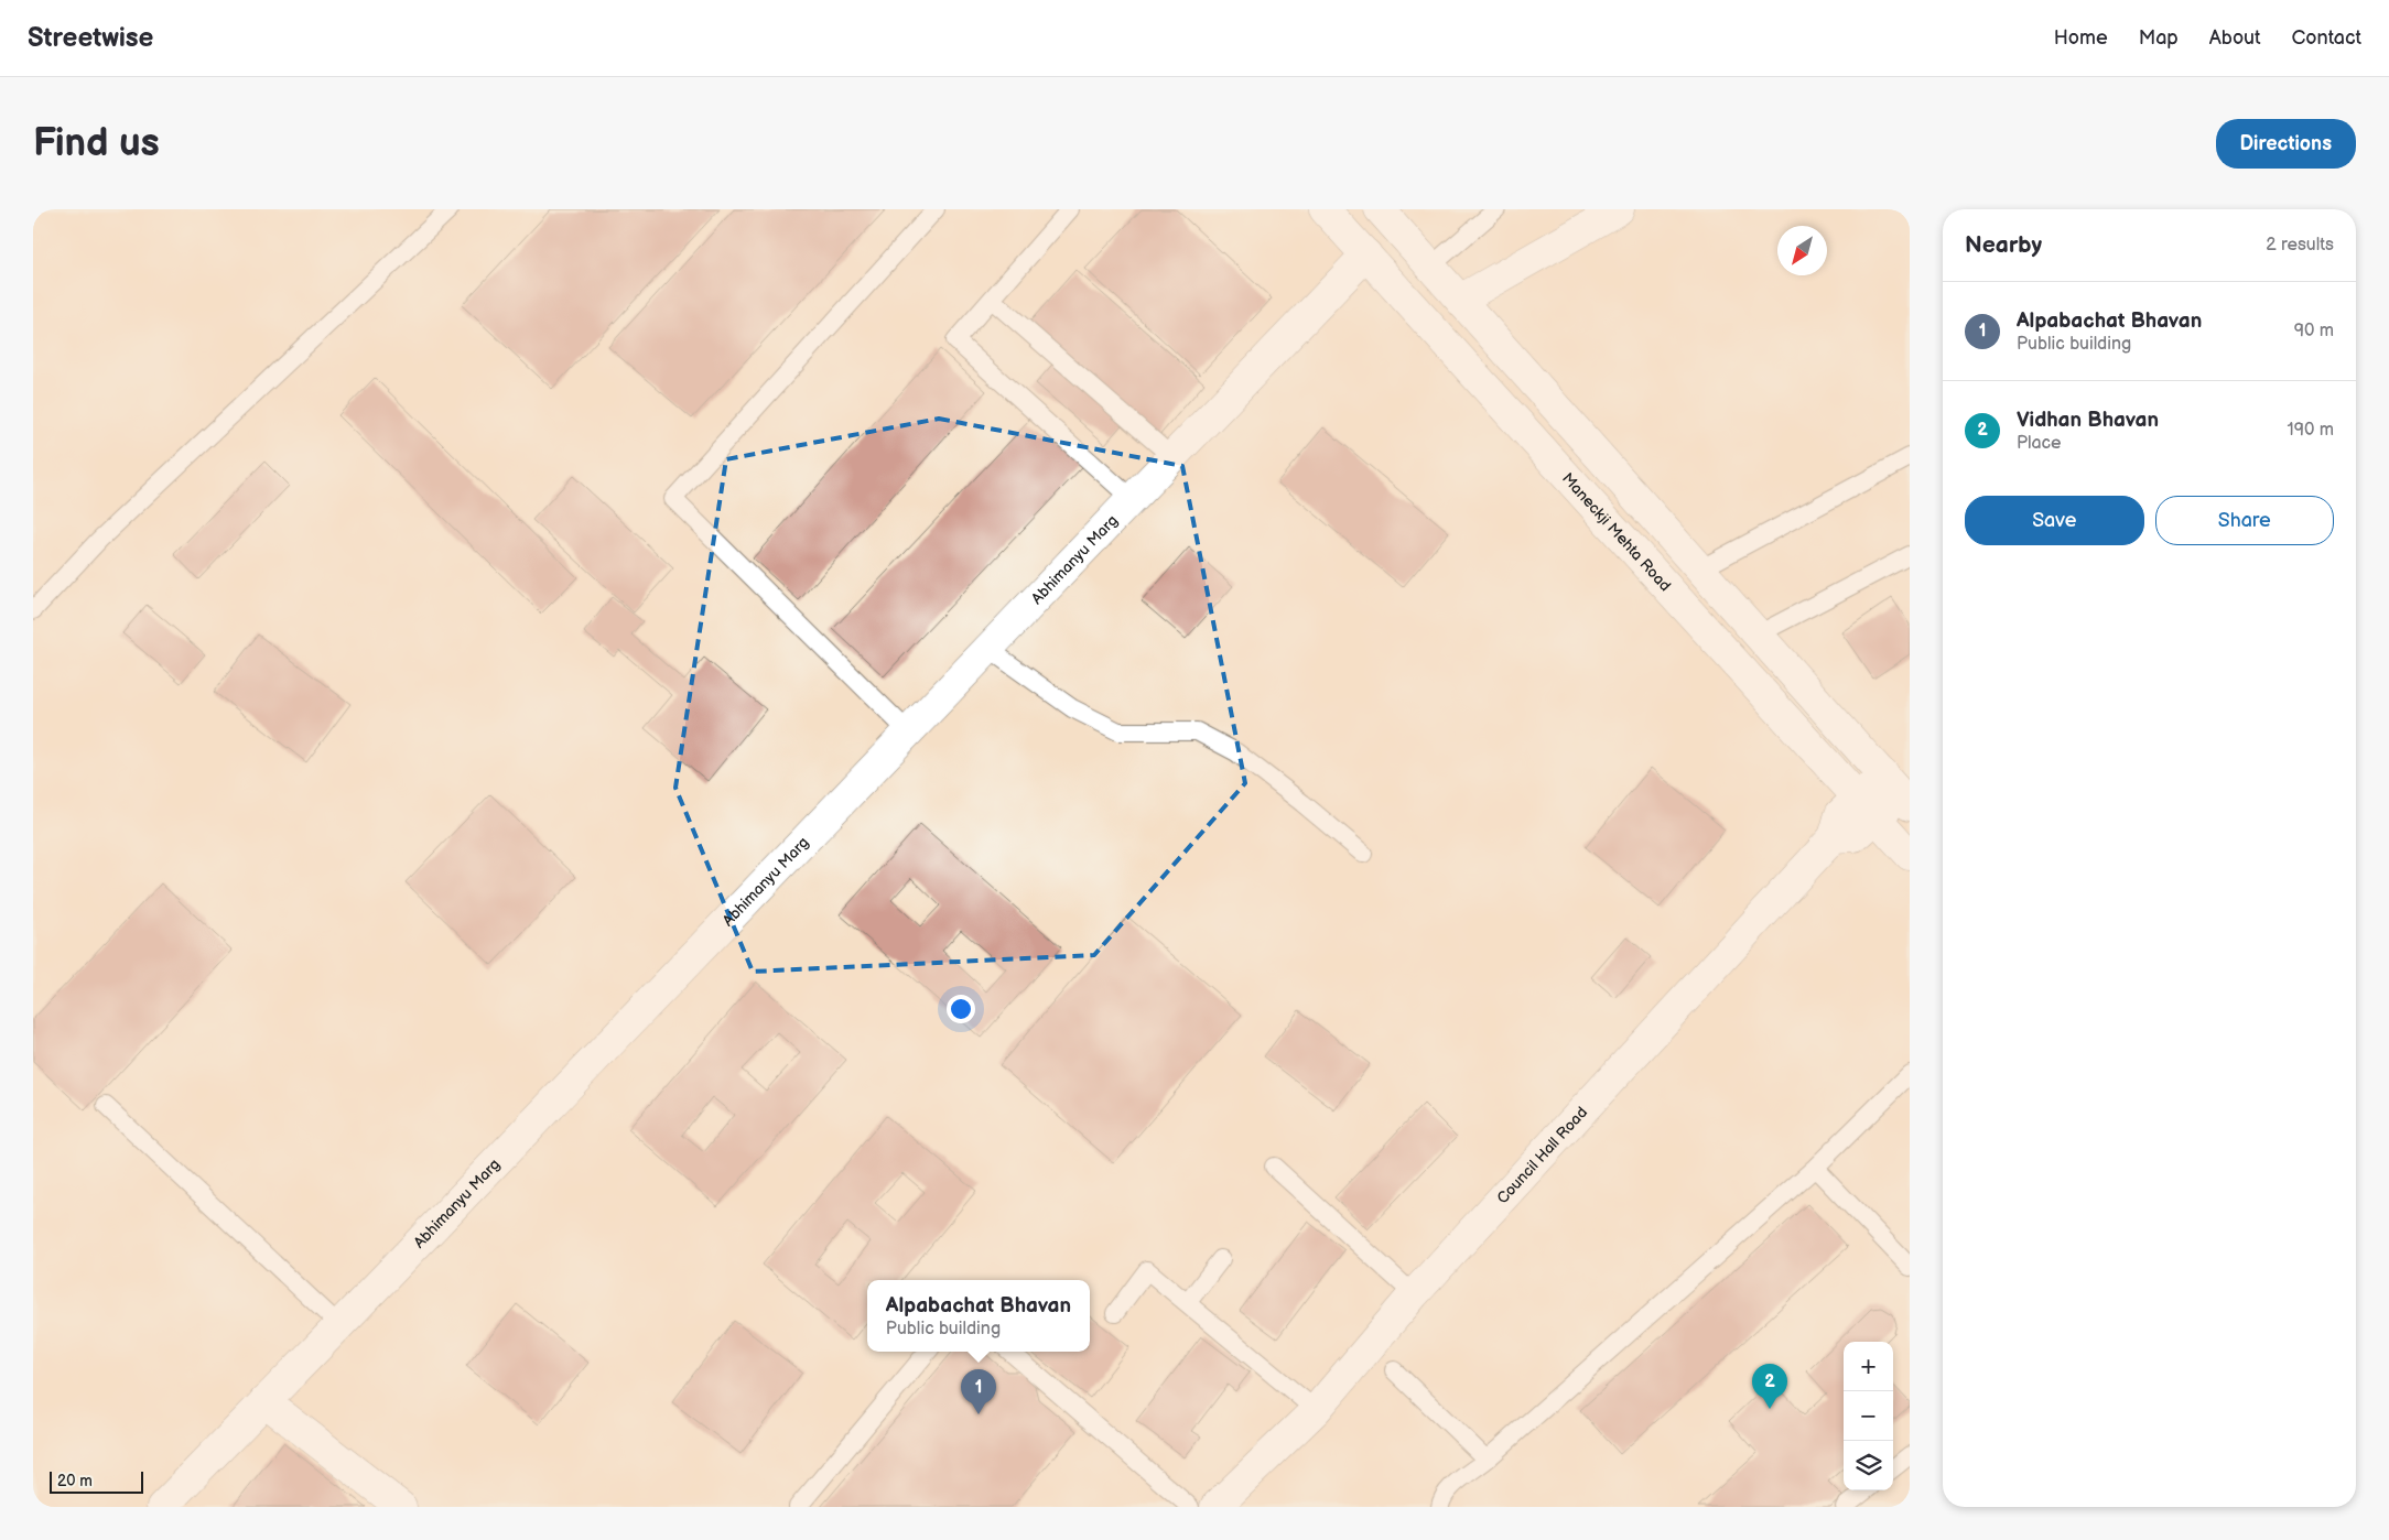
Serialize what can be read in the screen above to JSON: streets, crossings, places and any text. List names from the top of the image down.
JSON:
{
  "streets": {
    "street": ["Maneckji Mehta Road", "Abhimanyu Marg", "Council Hall Road"]
  },
  "crossings": [
    ["Maneckji Mehta Road", "Abhimanyu Marg"],
    ["Maneckji Mehta Road", "Council Hall Road"]
  ],
  "scale_bar": "20 m",
  "north": "bottom left",
  "page": {
    "header": "Streetwise",
    "nav": [
      "Home",
      "Map",
      "About",
      "Contact"
    ],
    "buttons": [
      "Directions",
      ["Save", "Share"]
    ],
    "title": "Find us",
    "heading": ["Nearby", "2 results"],
    "list": [
      {
        "mark": "1",
        "name": "Alpabachat Bhavan",
        "note": "Public building",
        "value": "90 m"
      },
      {
        "mark": "2",
        "name": "Vidhan Bhavan",
        "note": "Place",
        "value": "190 m"
      }
    ],
    "popup": ["Alpabachat Bhavan", "Public building"],
    "map_buttons": ["+", "−"],
    "pins": ["2", "1"],
    "scale": "20 m"
  }
}
